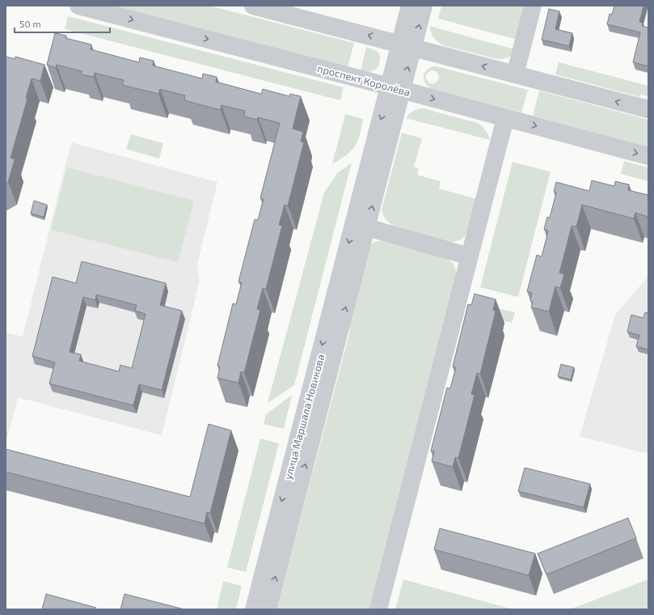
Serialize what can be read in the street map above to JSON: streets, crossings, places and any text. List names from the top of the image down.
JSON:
{
  "streets": {
    "street": ["проспект Королёва", "улица Маршала Новикова"]
  },
  "crossings": [
    ["проспект Королёва", "улица Маршала Новикова"]
  ],
  "scale_bar": "50 m"
}
